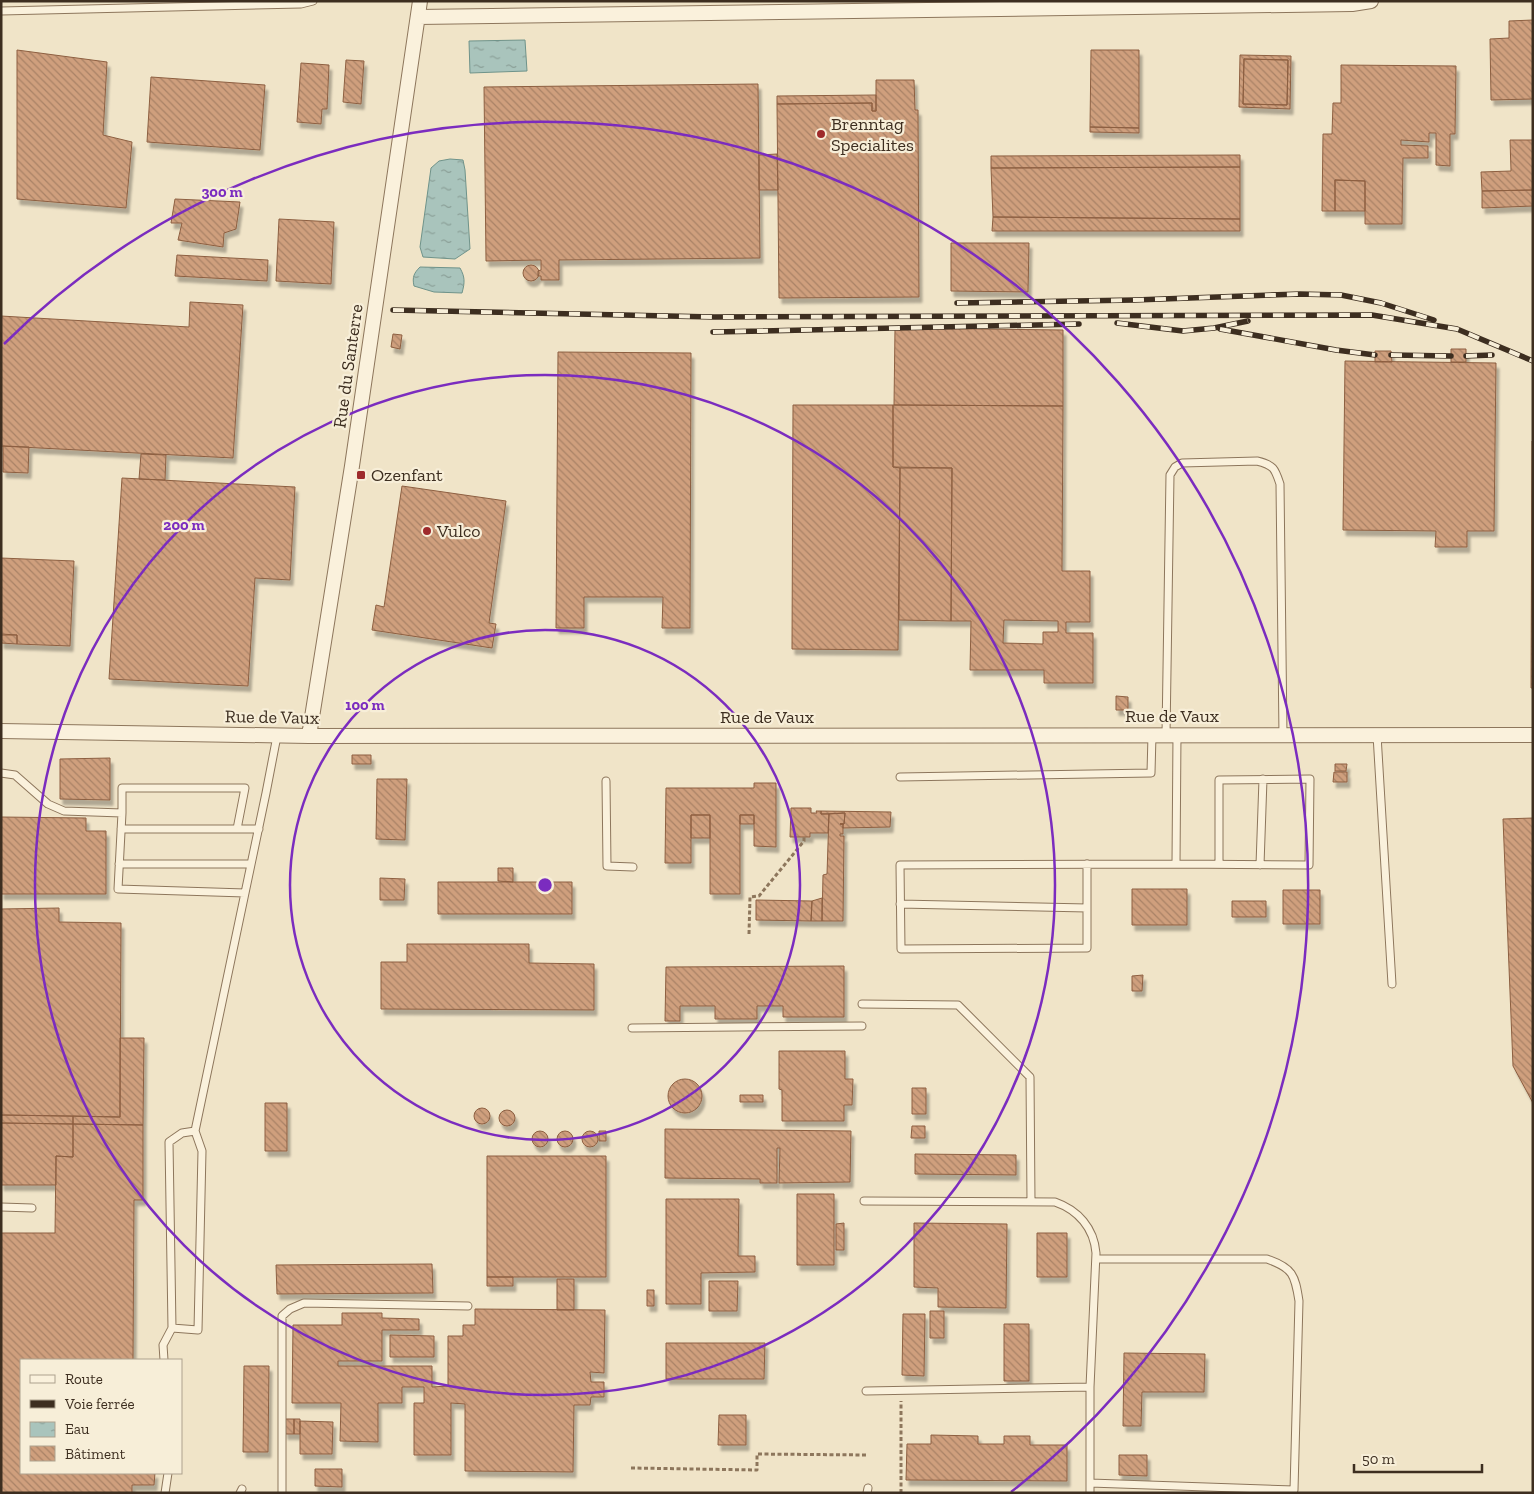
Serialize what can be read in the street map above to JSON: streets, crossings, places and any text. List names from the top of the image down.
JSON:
{
  "streets": {
    "street": ["Rue du Santerre", "Rue de Vaux"]
  },
  "crossings": [
    ["Rue du Santerre", "Rue de Vaux"]
  ],
  "places": {
    "other": ["Brenntag Specialites", "Vulco"],
    "transit": ["Ozenfant"]
  },
  "legend": [
    "Route",
    "Voie ferrée",
    "Eau",
    "Bâtiment"
  ],
  "scale_bar": "50 m",
  "rings": ["300 m", "200 m", "100 m"]
}
